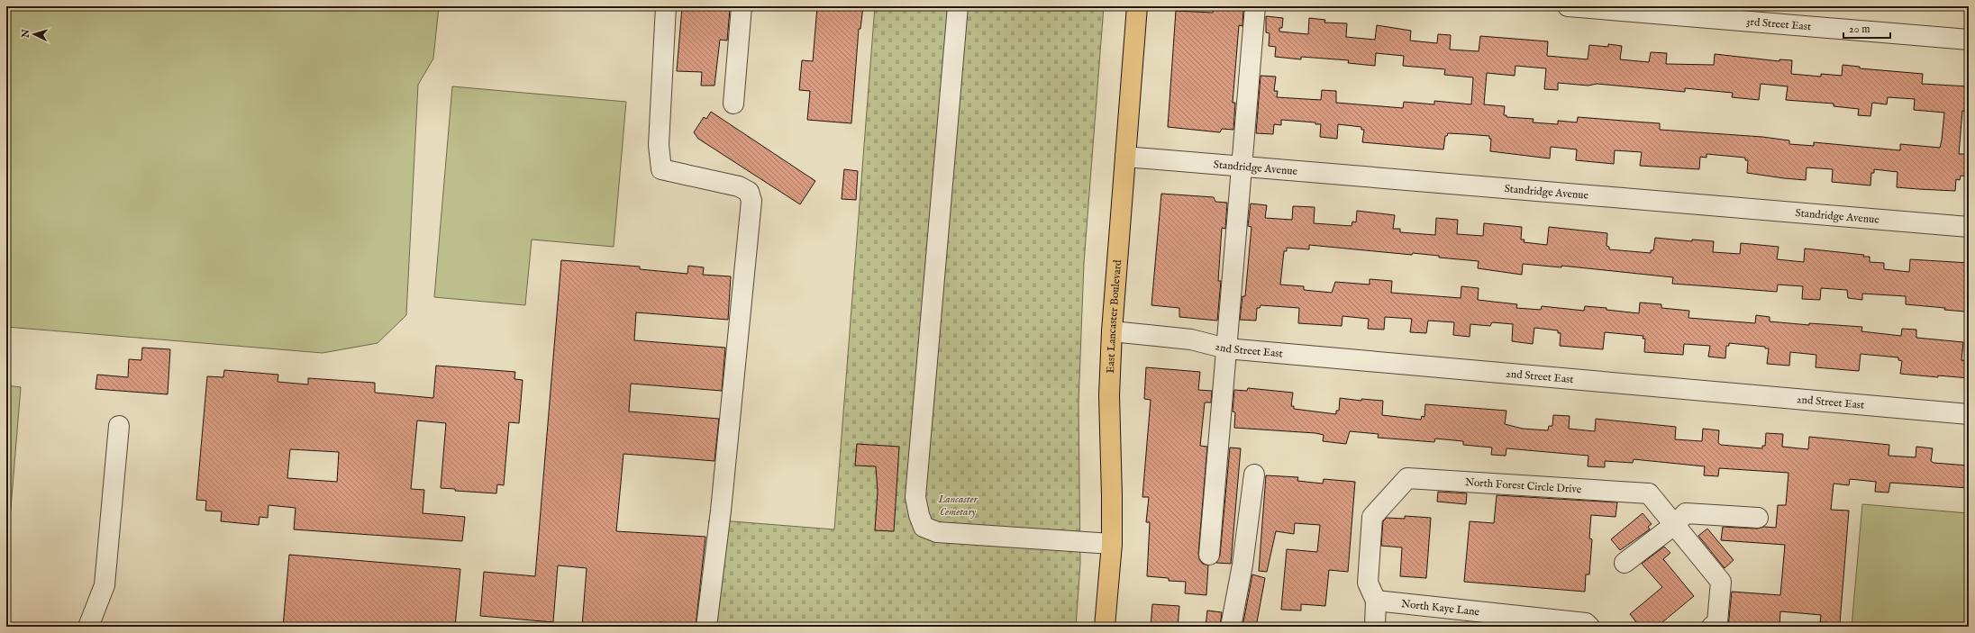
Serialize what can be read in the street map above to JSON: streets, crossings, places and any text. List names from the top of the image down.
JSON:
{
  "streets": {
    "main road": ["East Lancaster Boulevard"],
    "street": [
      "3rd Street East",
      "Standridge Avenue",
      "2nd Street East",
      "North Forest Circle Drive",
      "North Kaye Lane"
    ]
  },
  "crossings": [
    ["Standridge Avenue", "East Lancaster Boulevard"],
    ["East Lancaster Boulevard", "2nd Street East"],
    ["North Forest Circle Drive", "North Kaye Lane"]
  ],
  "parks": ["Lancaster Cemetary"],
  "scale_bar": "20 m",
  "north": "left"
}
